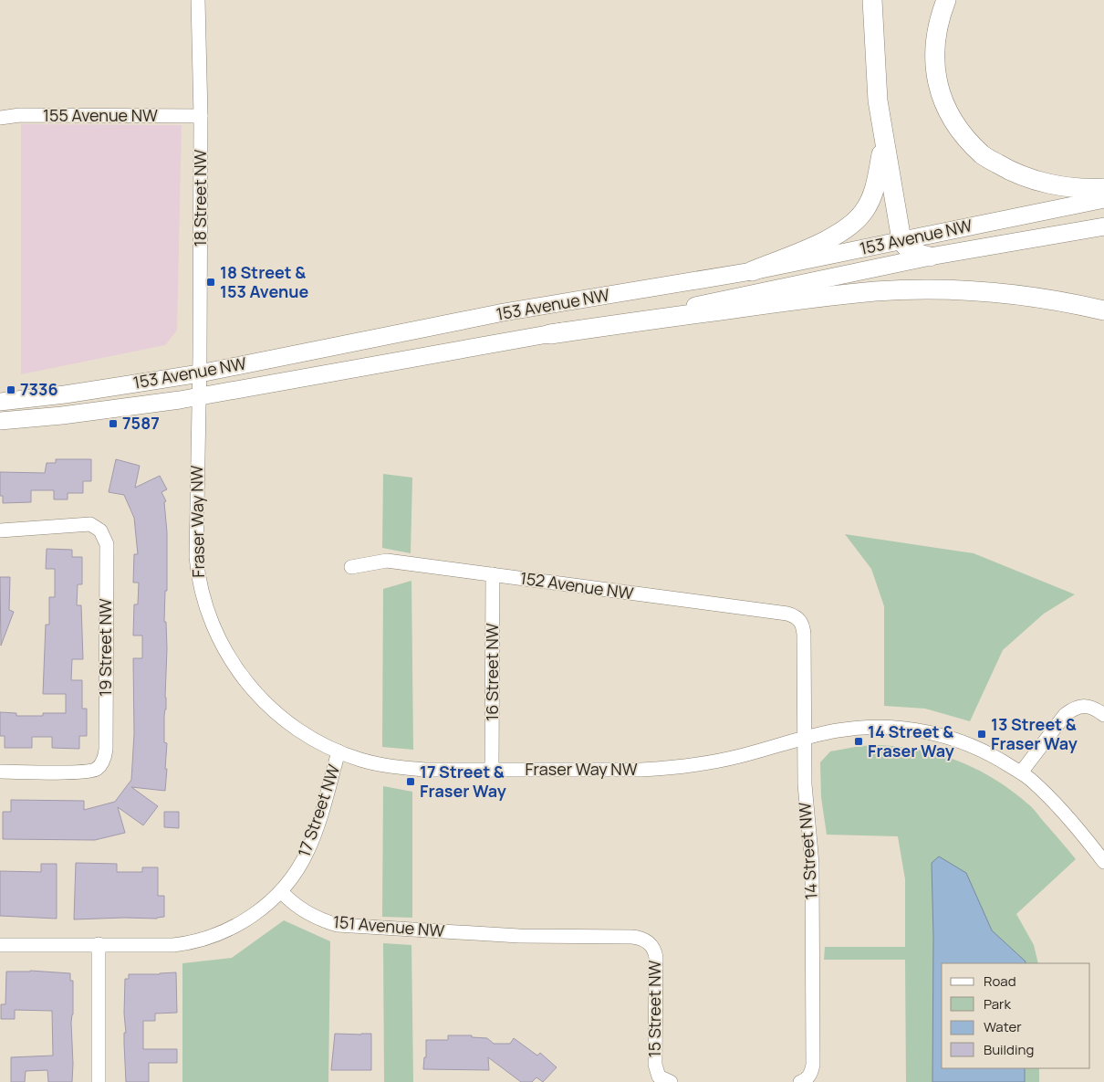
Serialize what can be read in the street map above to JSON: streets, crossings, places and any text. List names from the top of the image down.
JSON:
{
  "streets": {
    "main road": ["153 Avenue NW"],
    "street": [
      "155 Avenue NW",
      "18 Street NW",
      "Fraser Way NW",
      "152 Avenue NW",
      "19 Street NW",
      "16 Street NW",
      "17 Street NW",
      "14 Street NW",
      "151 Avenue NW",
      "15 Street NW"
    ]
  },
  "crossings": [
    ["155 Avenue NW", "18 Street NW"],
    ["18 Street NW", "153 Avenue NW"],
    ["18 Street NW", "Fraser Way NW"],
    ["153 Avenue NW", "Fraser Way NW"],
    ["Fraser Way NW", "16 Street NW"],
    ["Fraser Way NW", "17 Street NW"],
    ["Fraser Way NW", "14 Street NW"],
    ["152 Avenue NW", "16 Street NW"],
    ["152 Avenue NW", "14 Street NW"],
    ["17 Street NW", "151 Avenue NW"],
    ["151 Avenue NW", "15 Street NW"]
  ],
  "places": {
    "transit": [
      "18 Street & 153 Avenue",
      "7336",
      "7587",
      "13 Street & Fraser Way",
      "14 Street & Fraser Way",
      "17 Street & Fraser Way"
    ]
  },
  "legend": [
    "Road",
    "Park",
    "Water",
    "Building"
  ]
}
